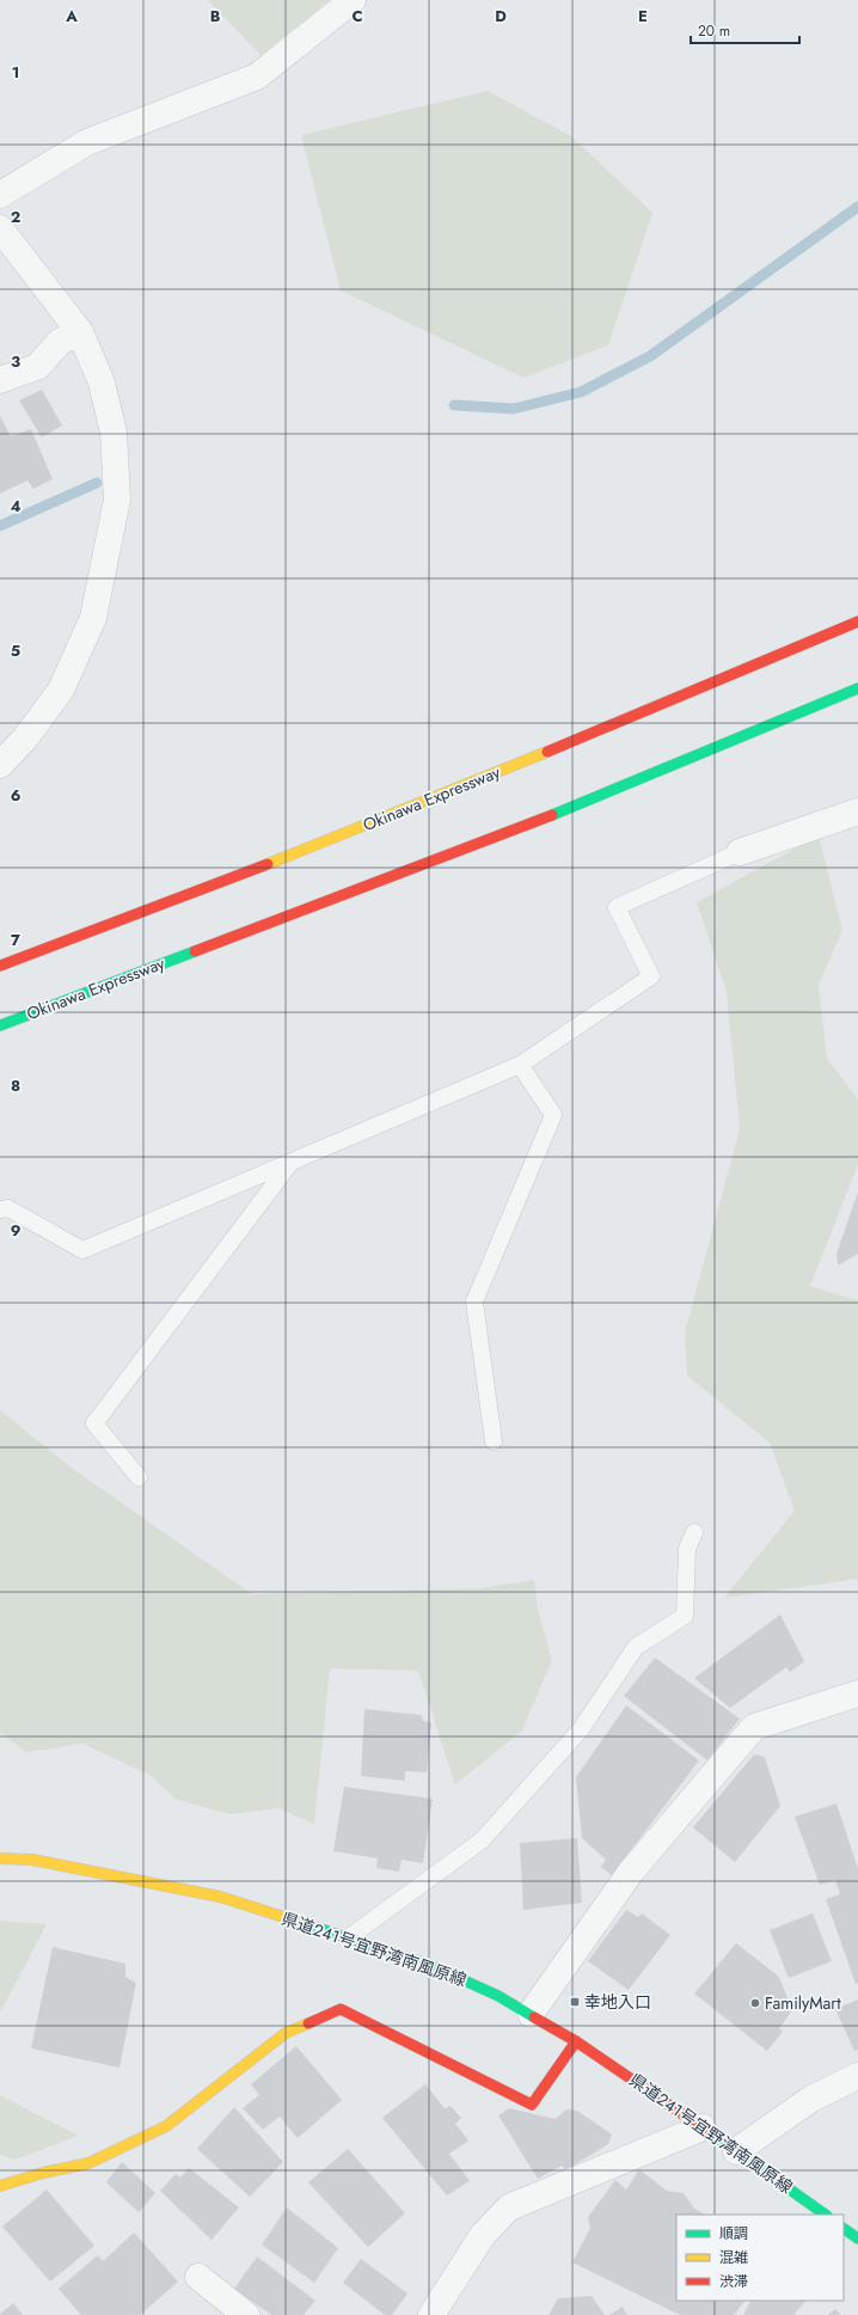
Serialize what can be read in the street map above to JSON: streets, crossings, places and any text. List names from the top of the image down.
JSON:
{
  "streets": {
    "main road": ["Okinawa Expressway", "県道241号宜野湾南風原線"]
  },
  "places": {
    "transit": ["幸地入口"],
    "other": ["FamilyMart"]
  },
  "legend": ["順調", "混雑", "渋滞"],
  "scale_bar": "20 m",
  "grid": {
    "columns": [
      "A",
      "B",
      "C",
      "D",
      "E"
    ],
    "rows": [
      "1",
      "2",
      "3",
      "4",
      "5",
      "6",
      "7",
      "8",
      "9"
    ]
  }
}
